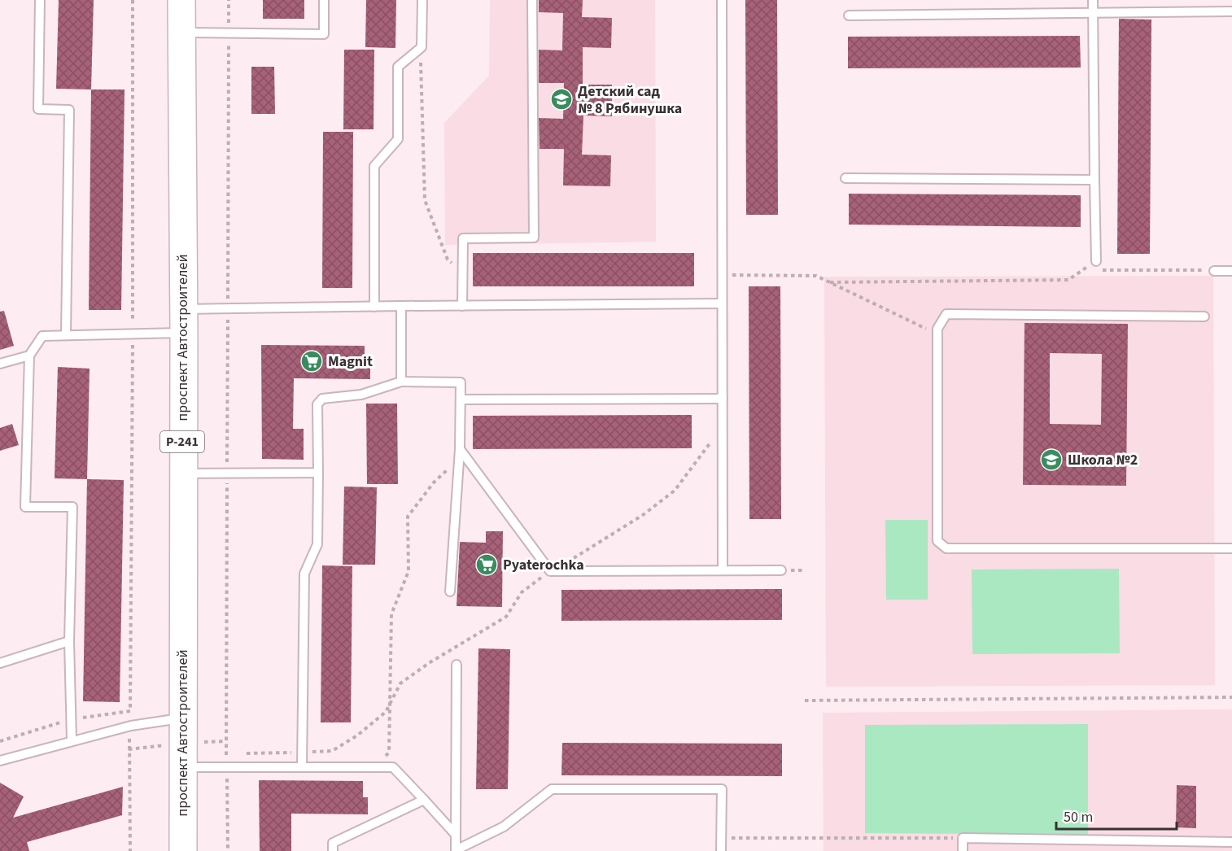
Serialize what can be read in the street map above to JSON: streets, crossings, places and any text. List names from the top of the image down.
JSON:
{
  "streets": {
    "highway": ["проспект Автостроителей", "Р-241"]
  },
  "places": {
    "school or university": ["Детский сад № 8 Рябинушка", "Школа №2"],
    "supermarket": ["Magnit", "Pyaterochka"]
  },
  "scale_bar": "50 m"
}
